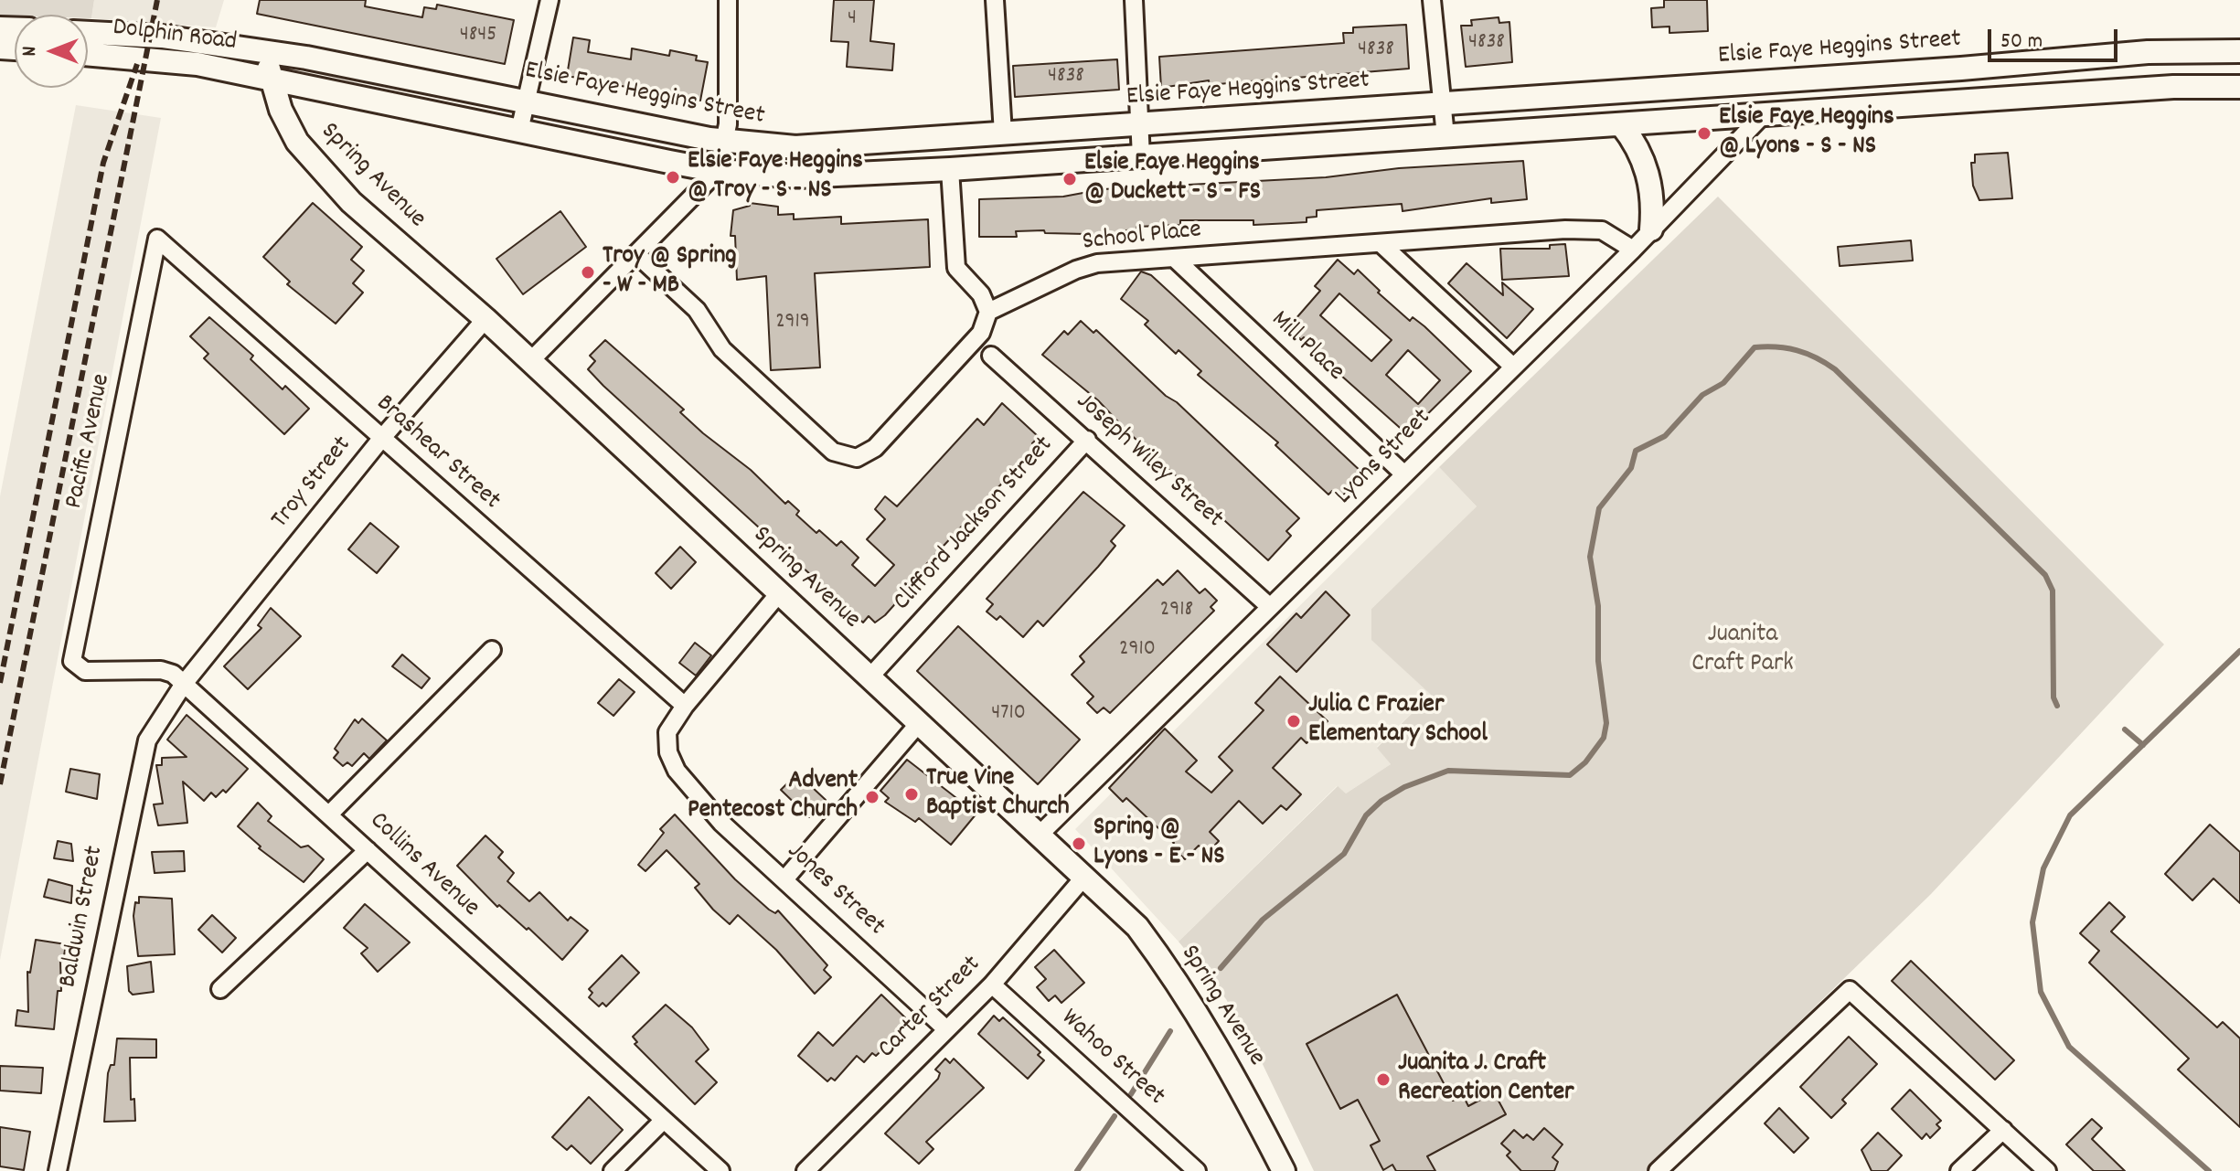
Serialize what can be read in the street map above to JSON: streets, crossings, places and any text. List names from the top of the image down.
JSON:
{
  "streets": {
    "main road": ["Dolphin Road", "Elsie Faye Heggins Street", "Spring Avenue"],
    "street": [
      "School Place",
      "Mill Place",
      "Pacific Avenue",
      "Brashear Street",
      "Lyons Street",
      "Joseph Wiley Street",
      "Troy Street",
      "Clifford Jackson Street",
      "Collins Avenue",
      "Jones Street",
      "Baldwin Street",
      "Carter Street",
      "Wahoo Street"
    ]
  },
  "crossings": [
    ["Dolphin Road", "Elsie Faye Heggins Street"],
    ["Dolphin Road", "Spring Avenue"],
    ["Elsie Faye Heggins Street", "Spring Avenue"],
    ["Spring Avenue", "Lyons Street"],
    ["Spring Avenue", "Troy Street"],
    ["Spring Avenue", "Clifford Jackson Street"],
    ["Spring Avenue", "Carter Street"],
    ["School Place", "Mill Place"],
    ["School Place", "Lyons Street"],
    ["Mill Place", "Lyons Street"],
    ["Pacific Avenue", "Brashear Street"],
    ["Pacific Avenue", "Collins Avenue"],
    ["Brashear Street", "Troy Street"],
    ["Brashear Street", "Jones Street"],
    ["Lyons Street", "Joseph Wiley Street"],
    ["Joseph Wiley Street", "Clifford Jackson Street"],
    ["Troy Street", "Collins Avenue"],
    ["Troy Street", "Baldwin Street"],
    ["Collins Avenue", "Baldwin Street"],
    ["Jones Street", "Carter Street"],
    ["Carter Street", "Wahoo Street"]
  ],
  "parks": ["Juanita Craft Park"],
  "places": [
    "Elsie Faye Heggins @ Lyons - S - NS",
    "Elsie Faye Heggins @ Troy - S - NS",
    "Elsie Faye Heggins @ Duckett - S - FS",
    "Troy @ Spring - W - MB",
    "Julia C Frazier Elementary School",
    "True Vine Baptist Church",
    "Advent Pentecost Church",
    "Spring @ Lyons - E - NS",
    "Juanita J. Craft Recreation Center"
  ],
  "house_numbers": [
    "4",
    "4845",
    "4838",
    "4838",
    "4838",
    "2919",
    "2918",
    "2910",
    "4710"
  ],
  "scale_bar": "50 m",
  "north": "left"
}
